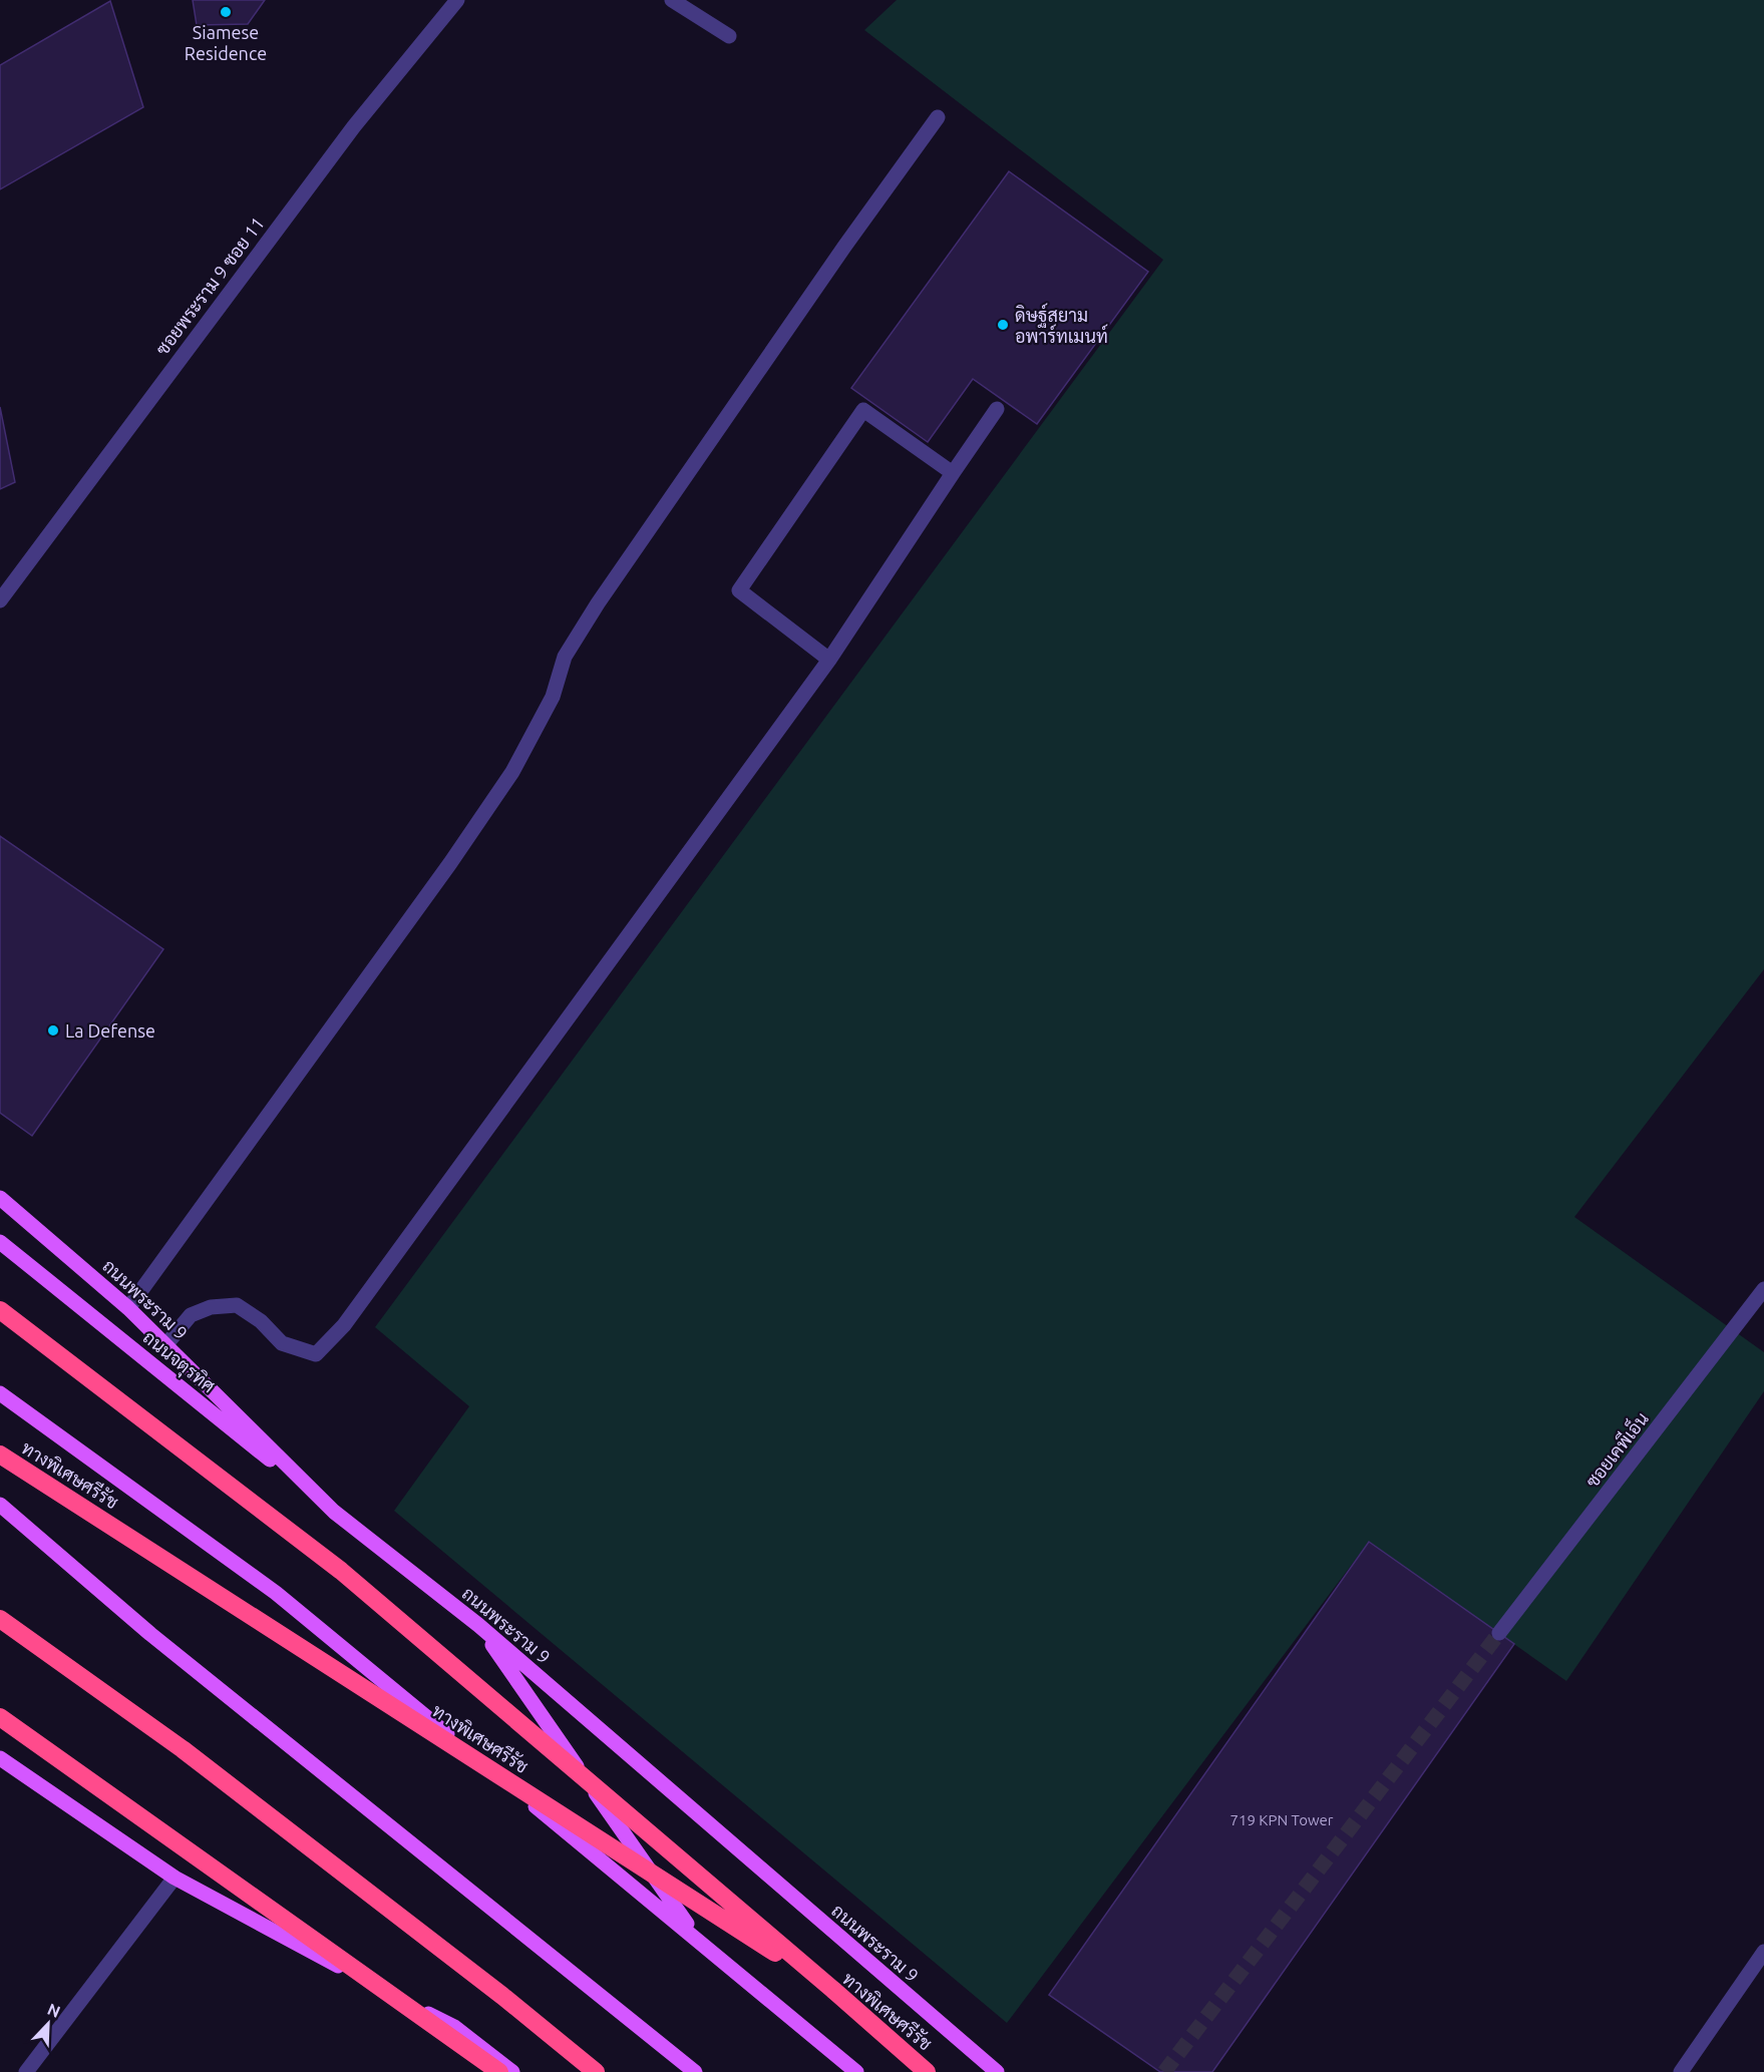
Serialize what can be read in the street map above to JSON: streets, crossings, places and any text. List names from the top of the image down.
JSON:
{
  "streets": {
    "highway": ["ทางพิเศษศรีรัช"],
    "main road": ["ถนนพระราม 9", "ถนนจตุรทิศ"],
    "street": ["ซอยพระราม 9 ซอย 11", "ซอยเคพีเอ็น"]
  },
  "crossings": [
    ["ถนนพระราม 9", "ถนนจตุรทิศ"]
  ],
  "places": ["Siamese Residence", "ดิษฐ์สยาม อพาร์ทเมนท์", "La Defense"],
  "house_numbers": ["719 KPN Tower"],
  "north": "top right"
}
